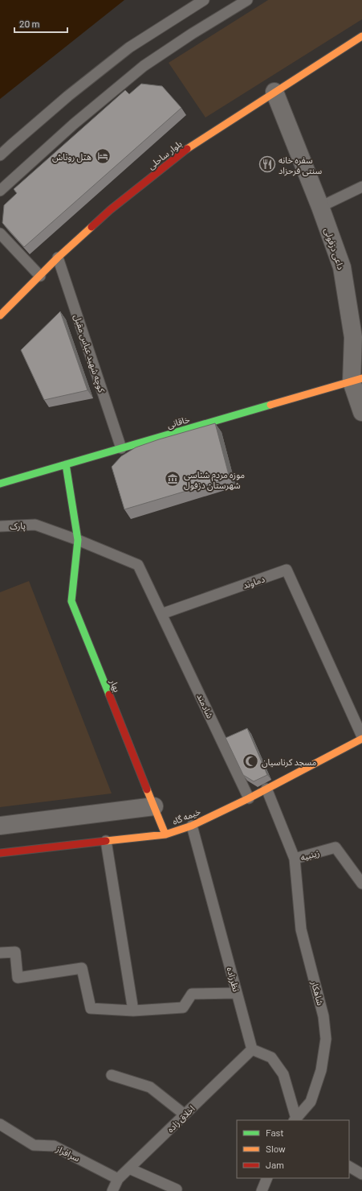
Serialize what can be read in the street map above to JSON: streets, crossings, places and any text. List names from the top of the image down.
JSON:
{
  "streets": {
    "street": [
      "بلوار ساحلی",
      "داعی دزفولی",
      "خاقانی",
      "بهار",
      "خیمه گاه"
    ],
    "lane": [
      "کوچه شهید عباس مقبل",
      "پارک",
      "دماوند",
      "شادمند",
      "زینبیه",
      "نظرزاده",
      "شاهکار",
      "اخلاق زاده",
      "سرافراز"
    ]
  },
  "crossings": [
    ["بلوار ساحلی", "داعی دزفولی"],
    ["بلوار ساحلی", "کوچه شهید عباس مقبل"],
    ["داعی دزفولی", "خاقانی"],
    ["کوچه شهید عباس مقبل", "خاقانی"],
    ["خاقانی", "بهار"],
    ["پارک", "بهار"],
    ["دماوند", "شادمند"],
    ["دماوند", "خیمه گاه"],
    ["بهار", "خیمه گاه"],
    ["شادمند", "خیمه گاه"],
    ["خیمه گاه", "زینبیه"],
    ["خیمه گاه", "نظرزاده"],
    ["زینبیه", "شاهکار"],
    ["نظرزاده", "اخلاق زاده"],
    ["اخلاق زاده", "سرافراز"]
  ],
  "places": {
    "hotel": ["هتل روناش"],
    "restaurant": ["سفره خانه سنتی فرحزاد"],
    "museum": ["موزه مردم شناسی شهرستان دزفول"],
    "mosque": ["مسجد کرناسیان"]
  },
  "legend": ["Fast", "Slow", "Jam"],
  "scale_bar": "20 m"
}
